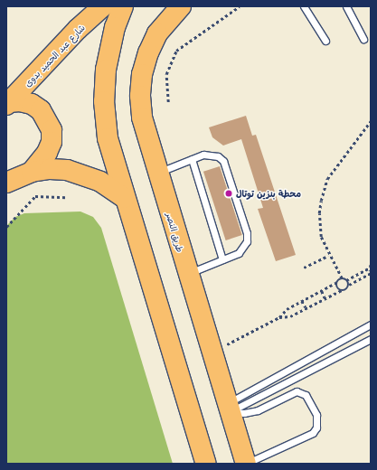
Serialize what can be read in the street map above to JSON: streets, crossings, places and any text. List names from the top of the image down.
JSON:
{
  "streets": {
    "main road": ["شارع عبد الحميد بدوى", "طريق النصر"]
  },
  "places": ["محطة بنزين توتال"]
}
